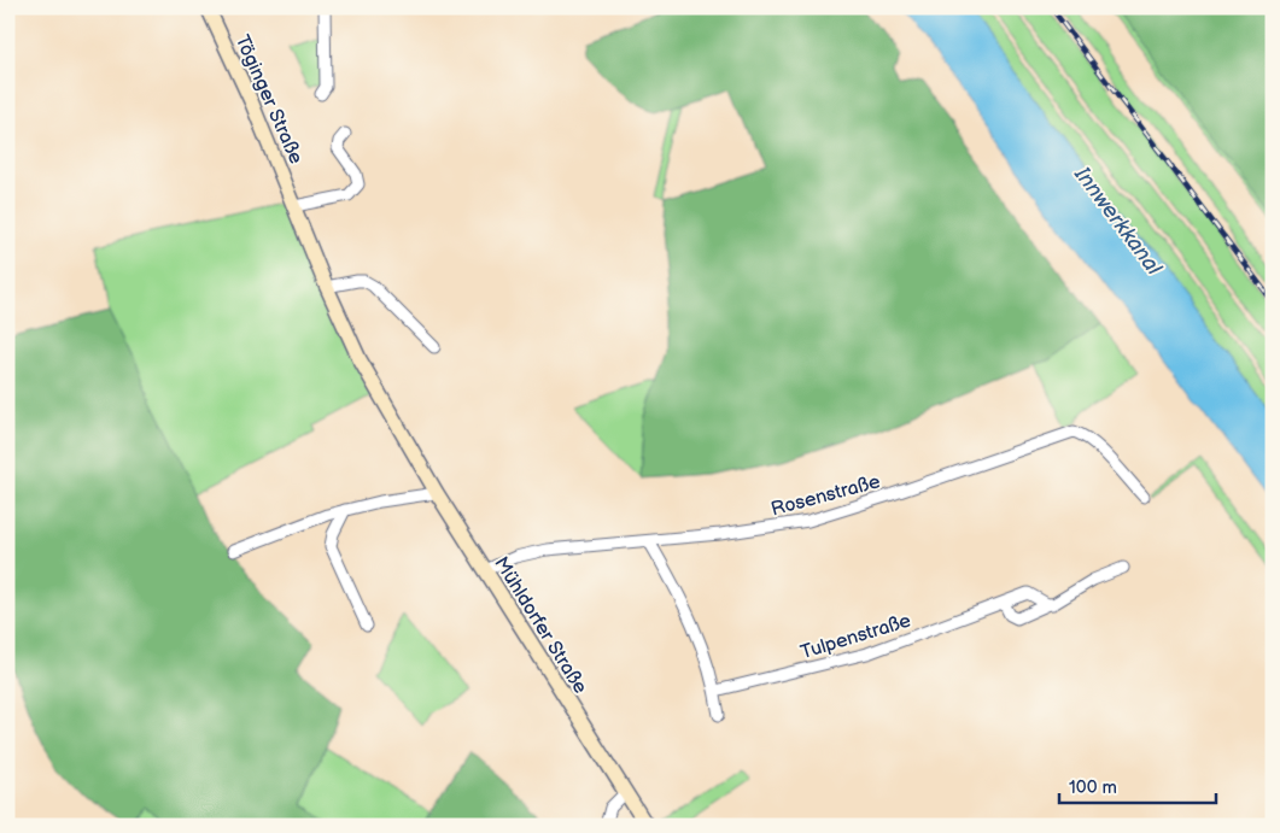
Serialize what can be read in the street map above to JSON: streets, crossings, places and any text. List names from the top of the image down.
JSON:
{
  "streets": {
    "street": [
      "Töginger Straße",
      "Rosenstraße",
      "Mühldorfer Straße",
      "Tulpenstraße"
    ]
  },
  "crossings": [
    ["Töginger Straße", "Mühldorfer Straße"],
    ["Rosenstraße", "Mühldorfer Straße"]
  ],
  "water": ["Innwerkkanal"],
  "scale_bar": "100 m"
}
